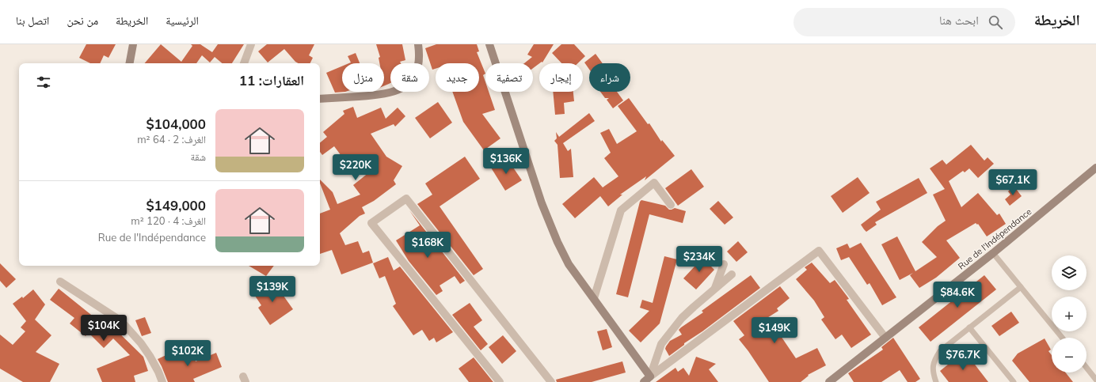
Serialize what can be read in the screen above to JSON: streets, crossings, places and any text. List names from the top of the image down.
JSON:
{
  "streets": {
    "main road": ["Rue de l'Indépendance"]
  },
  "page": {
    "header": "الخريطة",
    "search": "ابحث هنا",
    "nav": [
      "الرئيسية",
      "الخريطة",
      "من نحن",
      "اتصل بنا"
    ],
    "chip": [
      "شراء",
      "إيجار",
      "تصفية",
      "جديد",
      "شقة",
      "منزل"
    ],
    "heading": "العقارات: 11",
    "list": [
      {
        "name": "$104,000",
        "note": "الغرف: 2 · 64 m² · شقة"
      },
      {
        "name": "$149,000",
        "note": "الغرف: 4 · 120 m² · Rue de l'Indépendance"
      }
    ],
    "price": [
      "$136K",
      "$220K",
      "$67.1K",
      "$168K",
      "$234K",
      "$139K",
      "$84.6K",
      "$104K",
      "$149K",
      "$102K",
      "$76.7K"
    ],
    "map_buttons": ["+", "−"]
  }
}
